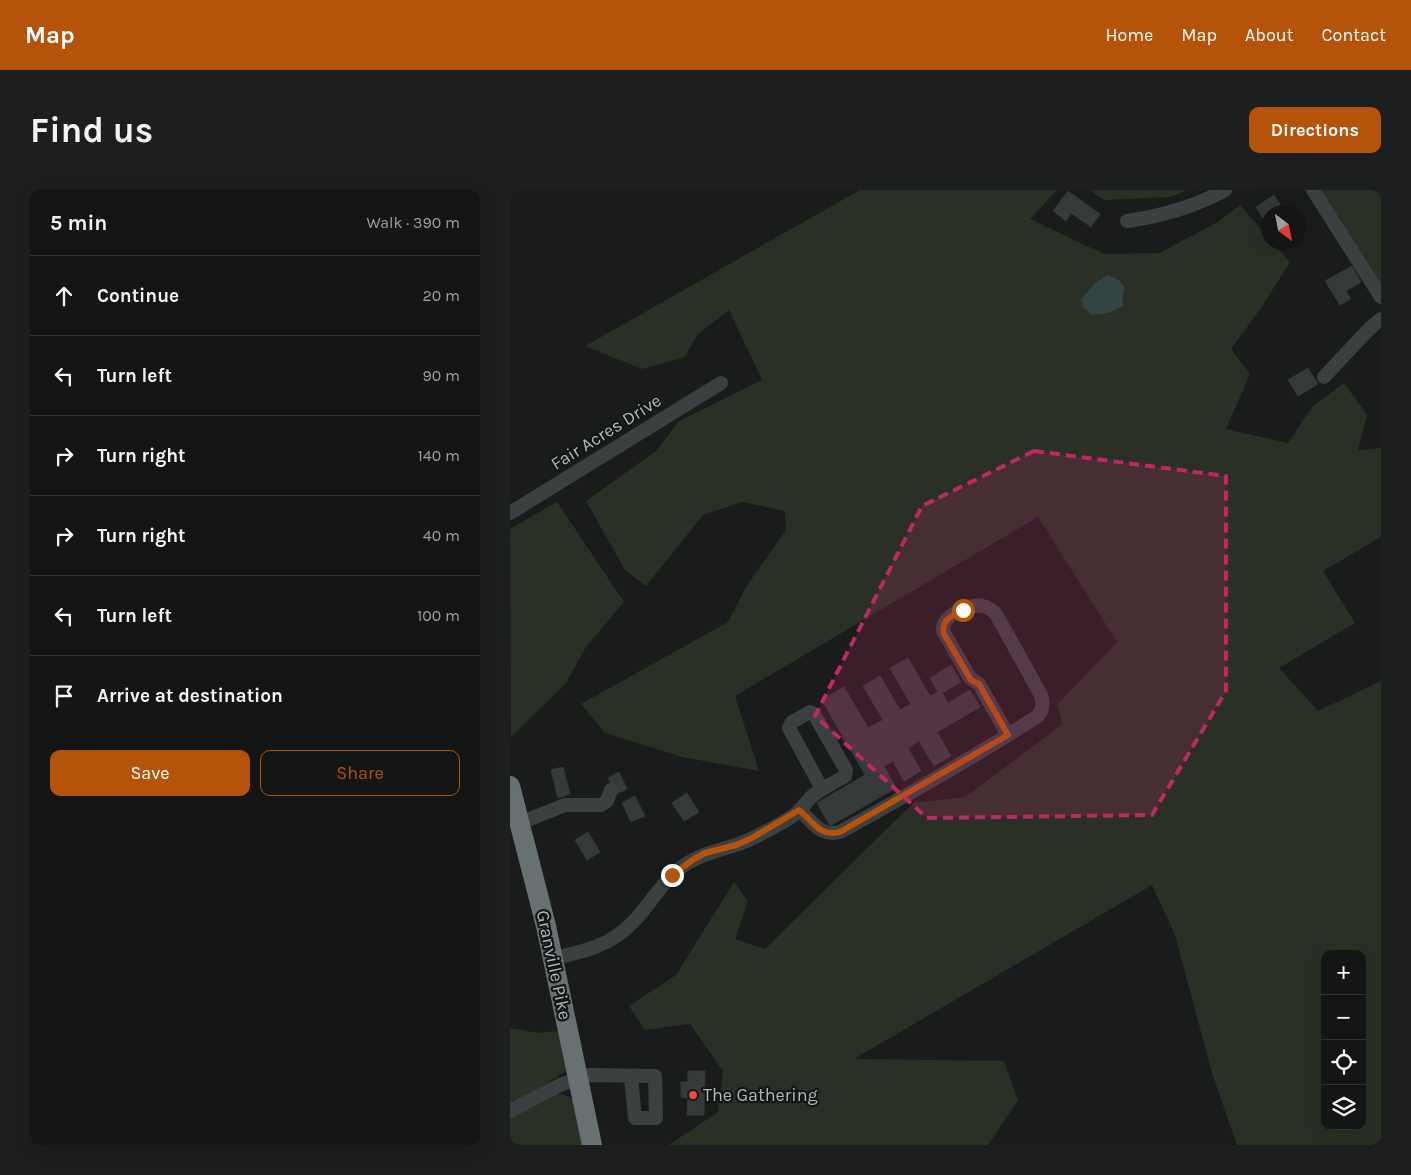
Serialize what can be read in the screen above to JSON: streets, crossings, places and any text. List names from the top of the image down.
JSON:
{
  "streets": {
    "highway": ["Granville Pike"],
    "street": ["Fair Acres Drive"]
  },
  "places": ["The Gathering"],
  "north": "bottom right",
  "page": {
    "header": "Map",
    "nav": [
      "Home",
      "Map",
      "About",
      "Contact"
    ],
    "buttons": [
      "Directions",
      ["Save", "Share"]
    ],
    "title": "Find us",
    "heading": ["5 min", "Walk · 390 m"],
    "list": [
      ["Continue", "20 m"],
      ["Turn left", "90 m"],
      ["Turn right", "140 m"],
      ["Turn right", "40 m"],
      ["Turn left", "100 m"],
      "Arrive at destination"
    ],
    "map_buttons": ["+", "−"]
  }
}
